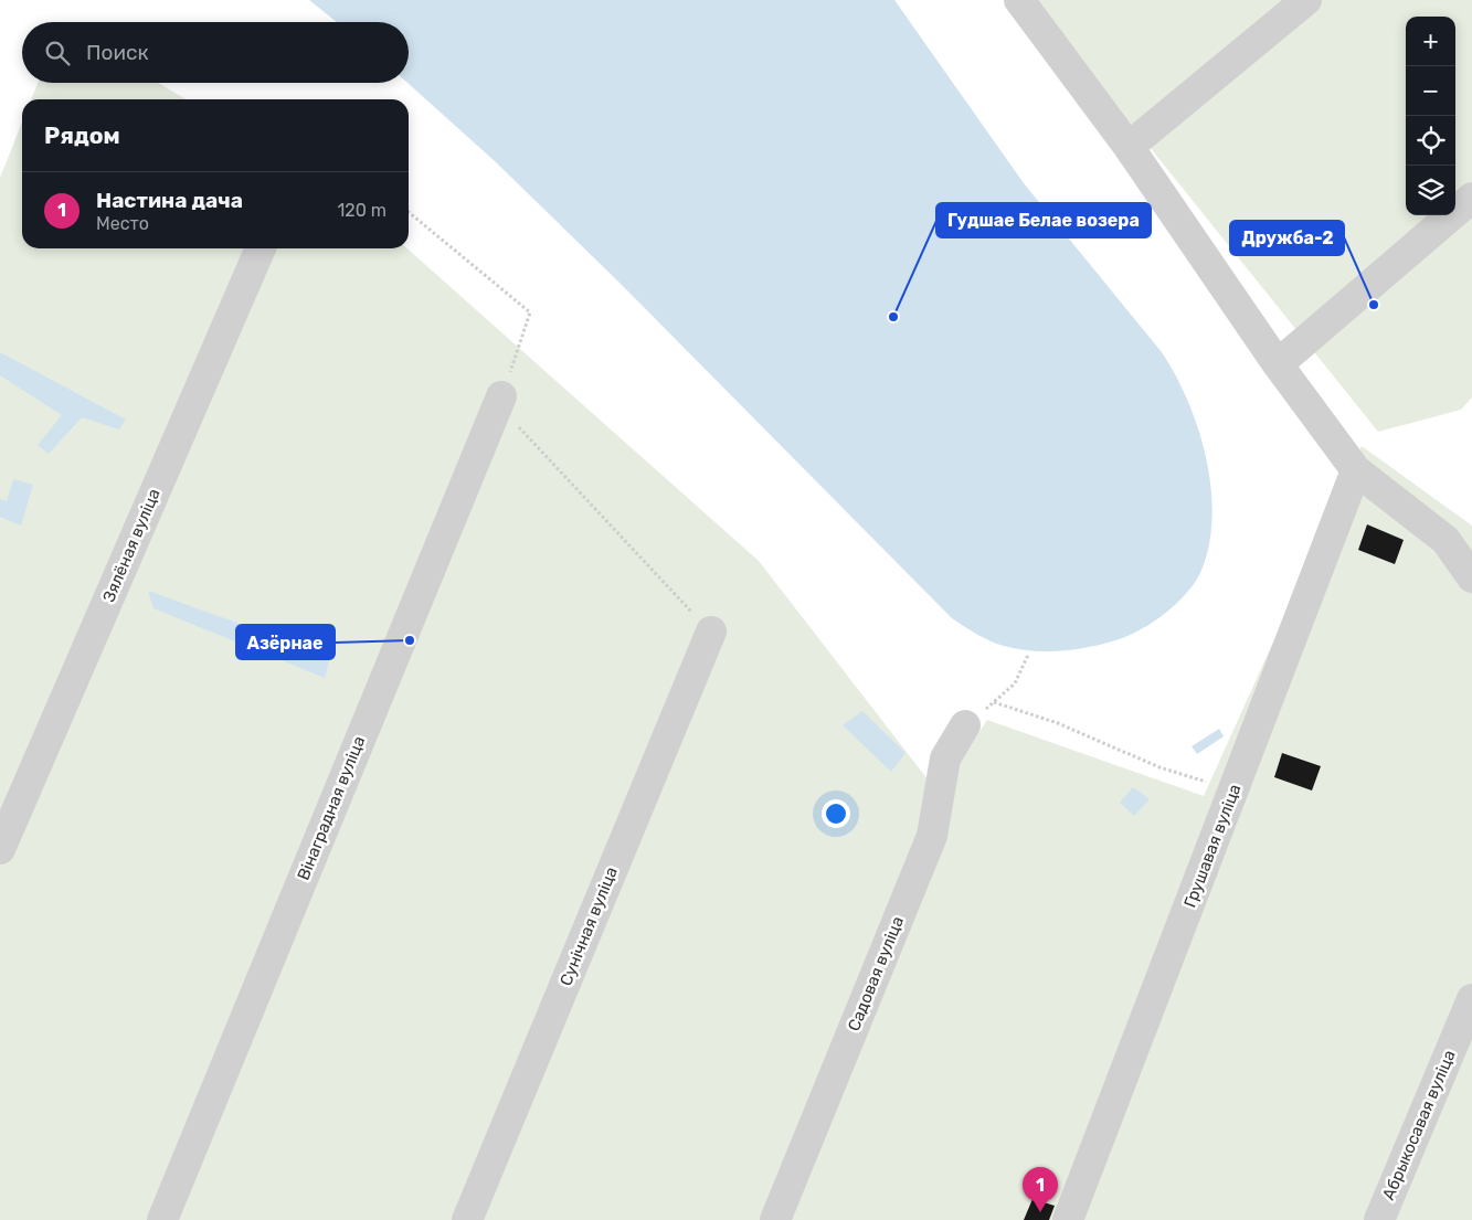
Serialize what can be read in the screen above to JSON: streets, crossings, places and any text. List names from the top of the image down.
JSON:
{
  "streets": {
    "street": [
      "Зялёная вуліца",
      "Вінаградная вуліца",
      "Грушавая вуліца",
      "Сунічная вуліца",
      "Садовая вуліца",
      "Абрыкосавая вуліца"
    ]
  },
  "places": ["Дружба-2", "Гудшае Белае возера", "Азёрнае"],
  "page": {
    "map_buttons": ["+", "−"],
    "search": "Поиск",
    "heading": "Рядом",
    "list": [
      {
        "mark": "1",
        "name": "Настина дача",
        "note": "Место",
        "value": "120 m"
      }
    ],
    "pins": "1"
  }
}
